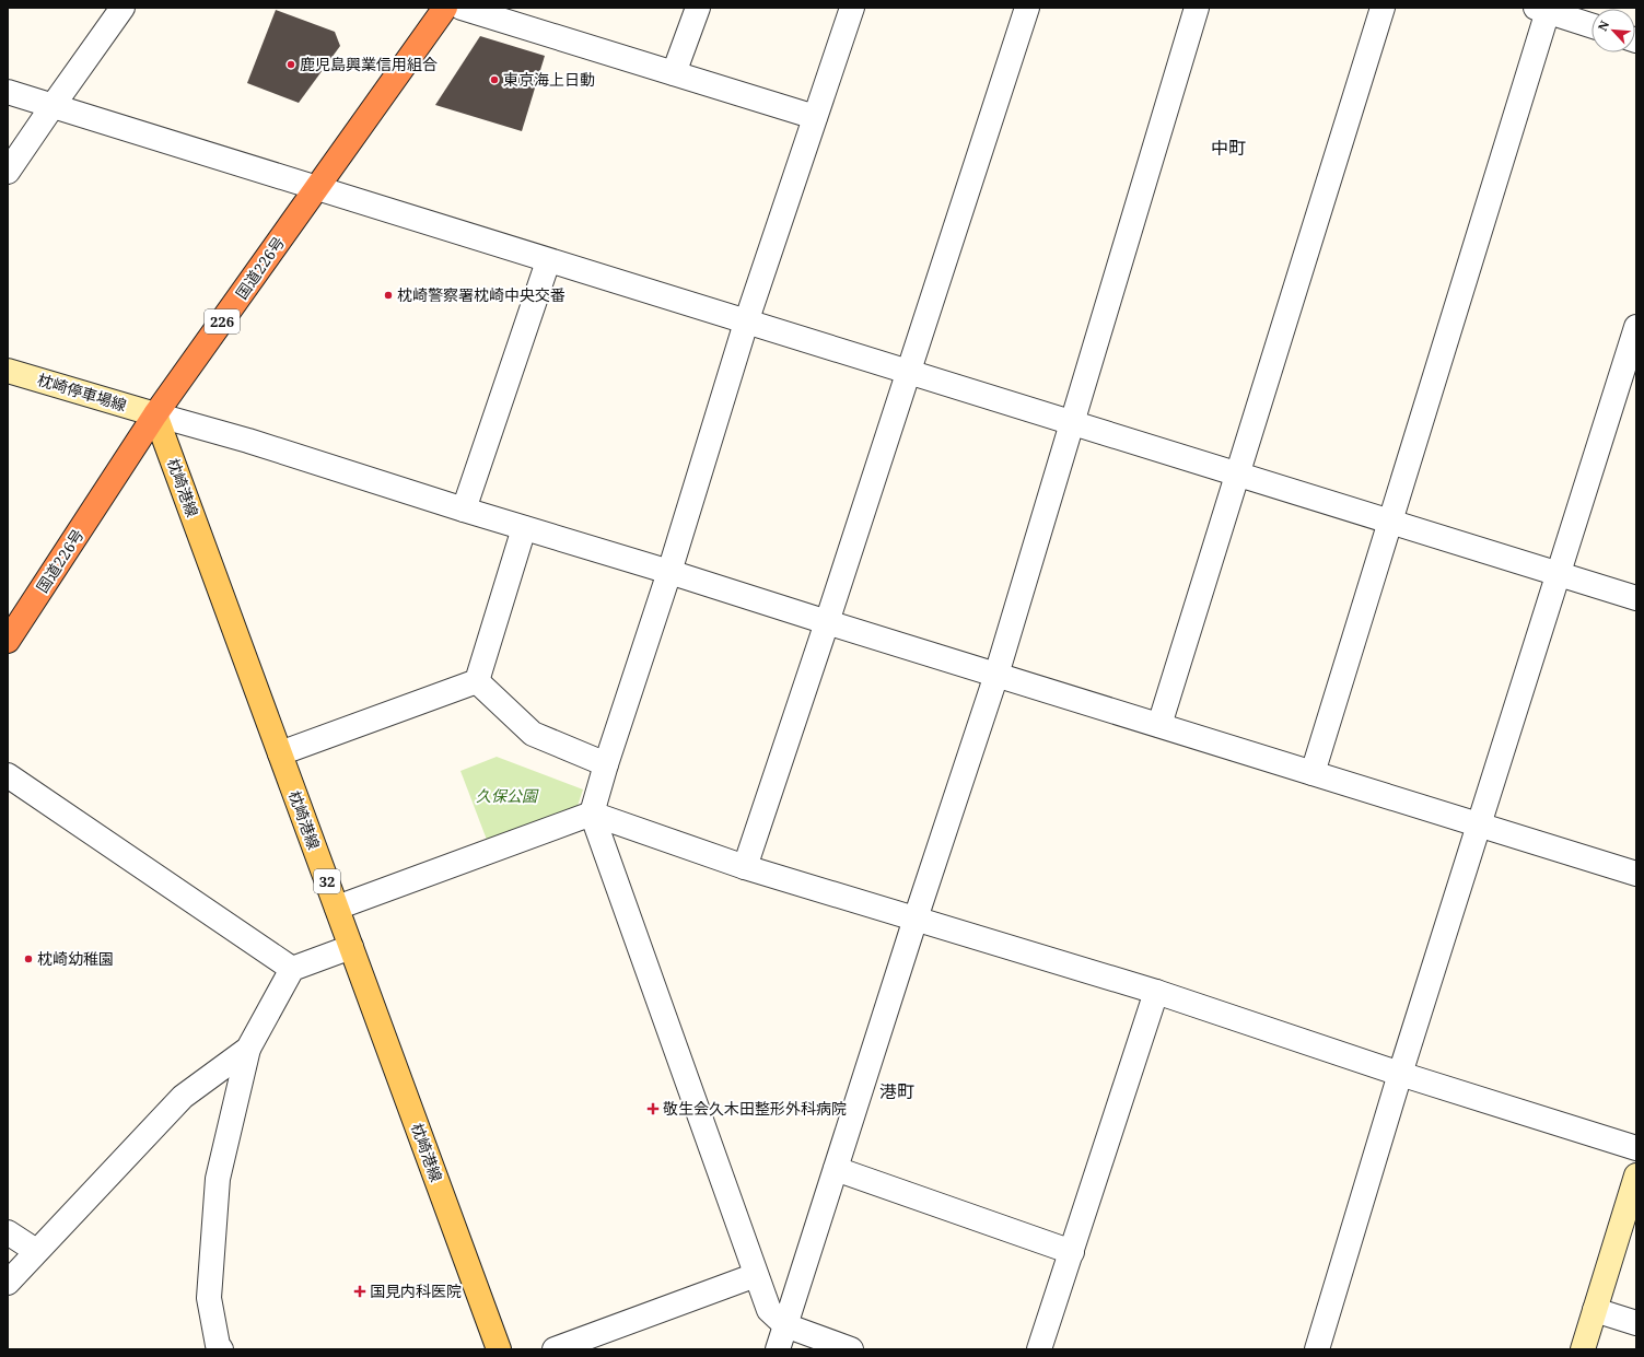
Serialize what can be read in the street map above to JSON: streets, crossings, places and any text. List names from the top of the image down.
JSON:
{
  "streets": {
    "highway": ["国道226号", "226"],
    "main road": ["枕崎港線", "32"],
    "street": ["枕崎停車場線"]
  },
  "crossings": [
    ["国道226号", "枕崎停車場線"],
    ["国道226号", "枕崎港線"],
    ["枕崎停車場線", "枕崎港線"]
  ],
  "districts": ["中町", "港町"],
  "parks": ["久保公園"],
  "places": {
    "other": [
      "鹿児島興業信用組合",
      "東京海上日動",
      "枕崎警察署枕崎中央交番",
      "枕崎幼稚園"
    ],
    "health": ["敬生会久木田整形外科病院", "国見内科医院"]
  },
  "north": "top left"
}
